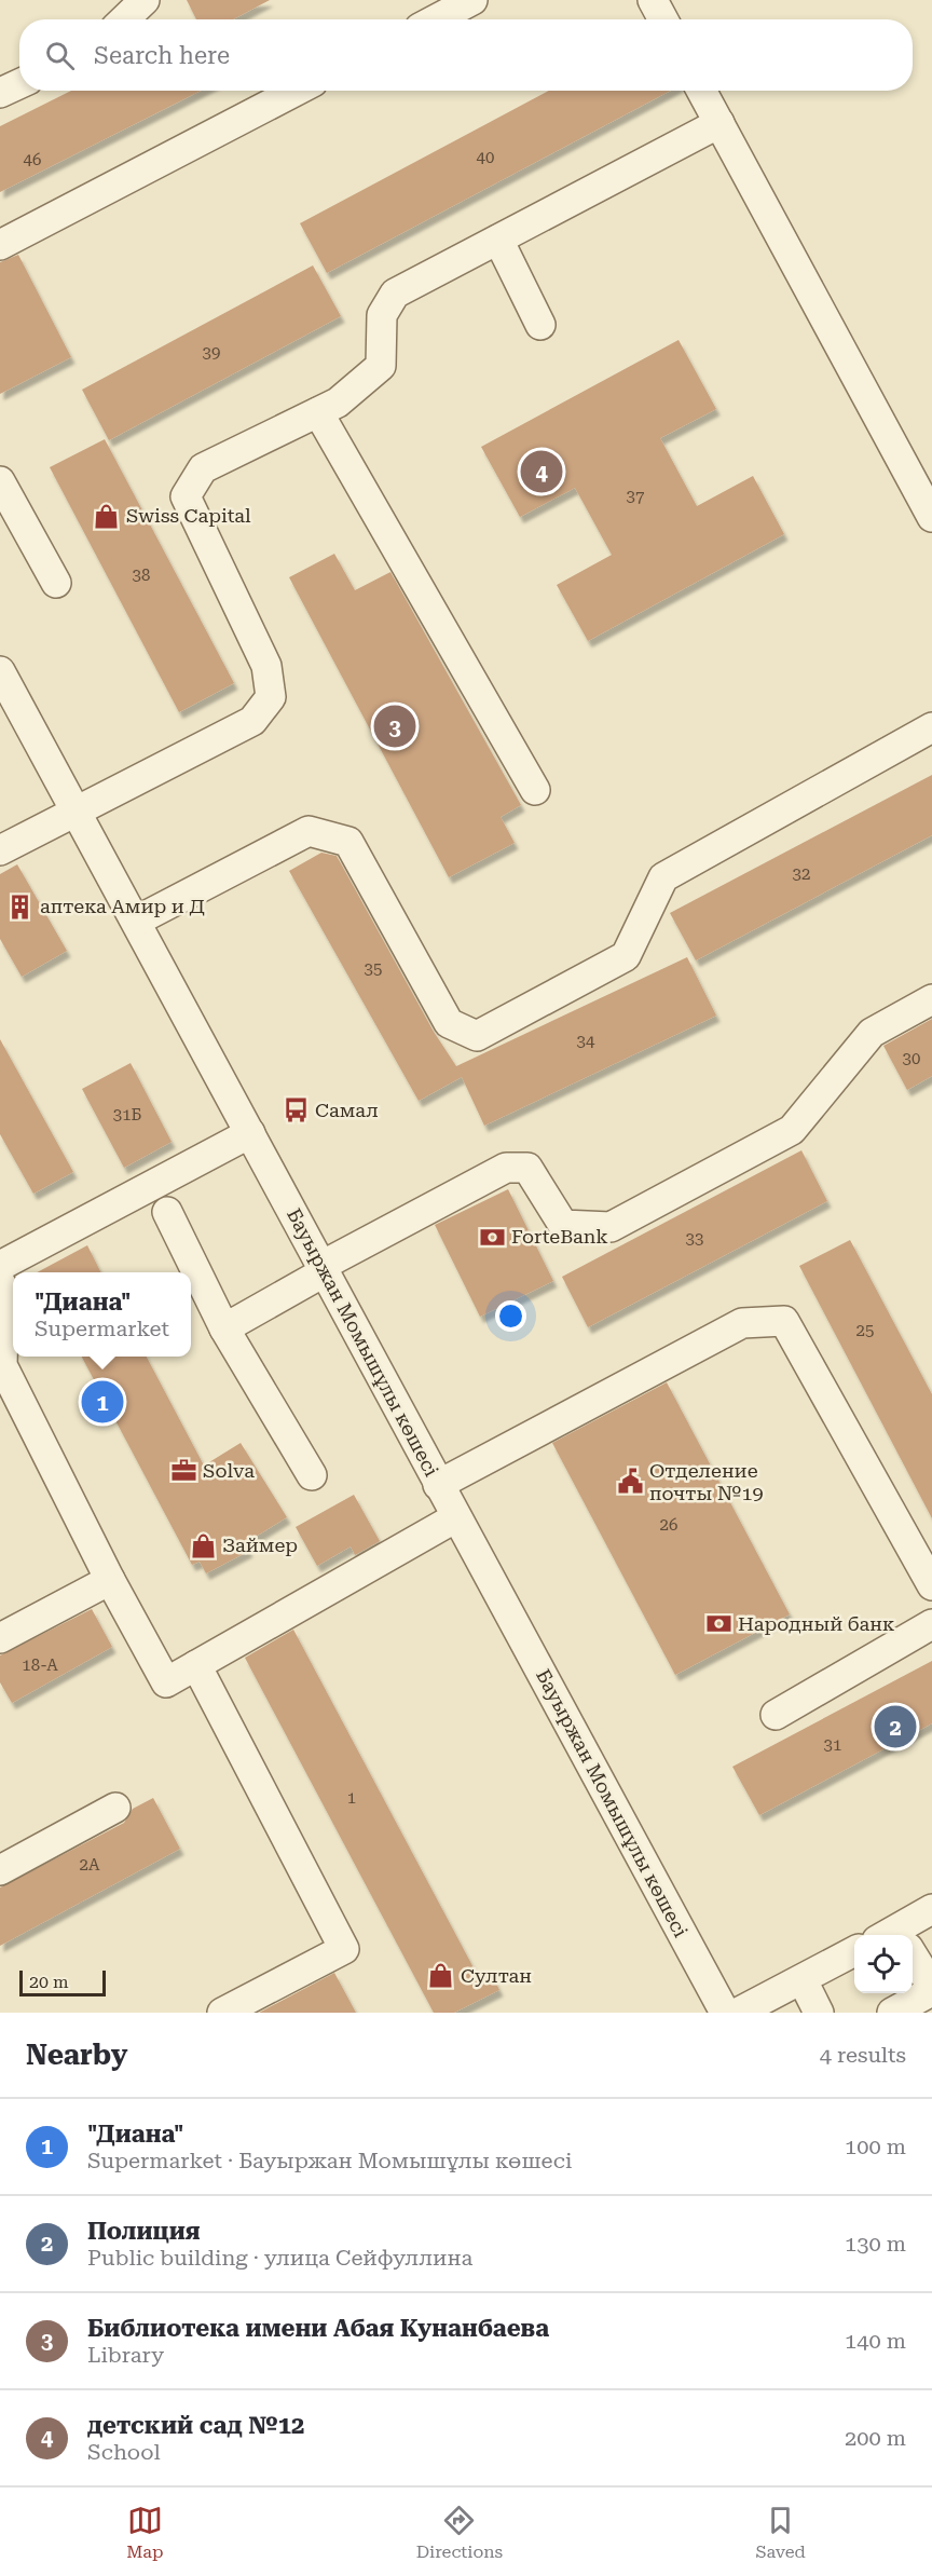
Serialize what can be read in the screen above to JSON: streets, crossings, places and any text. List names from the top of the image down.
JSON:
{
  "streets": {
    "street": ["Бауыржан Момышұлы көшесі"]
  },
  "places": {
    "shop": ["Swiss Capital", "Займер", "Султан"],
    "building": ["аптека Амир и Д"],
    "bus stop": ["Самал"],
    "bank": ["ForteBank", "Народный банк"],
    "office": ["Solva"],
    "public building": ["Отделение почты №19"]
  },
  "house_numbers": [
    "40",
    "46",
    "39",
    "37",
    "38",
    "32",
    "35",
    "34",
    "30",
    "31Б",
    "33",
    "25",
    "26",
    "18-А",
    "31",
    "1",
    "2А"
  ],
  "scale_bar": "20 m",
  "page": {
    "search": "Search here",
    "pins": [
      "4",
      "3",
      "1",
      "2"
    ],
    "popup": ["\"Диана\"", "Supermarket"],
    "scale": "20 m",
    "heading": ["Nearby", "4 results"],
    "list": [
      {
        "mark": "1",
        "name": "\"Диана\"",
        "note": "Supermarket · Бауыржан Момышұлы көшесі",
        "value": "100 m"
      },
      {
        "mark": "2",
        "name": "Полиция",
        "note": "Public building · улица Сейфуллина",
        "value": "130 m"
      },
      {
        "mark": "3",
        "name": "Библиотека имени Абая Кунанбаева",
        "note": "Library",
        "value": "140 m"
      },
      {
        "mark": "4",
        "name": "детский сад №12",
        "note": "School",
        "value": "200 m"
      }
    ],
    "nav": ["Map", "Directions", "Saved"]
  }
}
